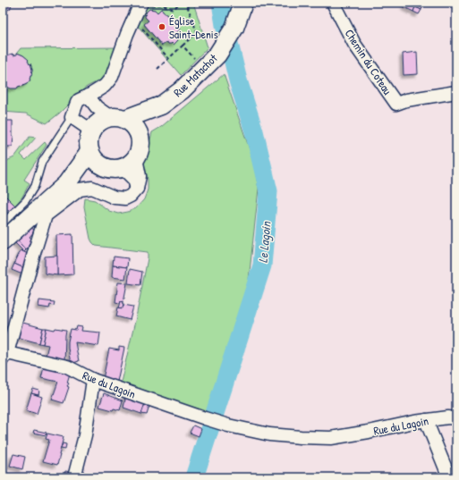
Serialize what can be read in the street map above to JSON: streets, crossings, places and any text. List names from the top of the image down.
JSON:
{
  "streets": {
    "main road": ["Rue Matachot"],
    "street": ["Chemin du Coteau", "Rue du Lagoin"]
  },
  "crossings": [
    ["Rue Matachot", "Rue du Lagoin"]
  ],
  "water": ["Le Lagoin"],
  "places": ["Église Saint-Denis"]
}
